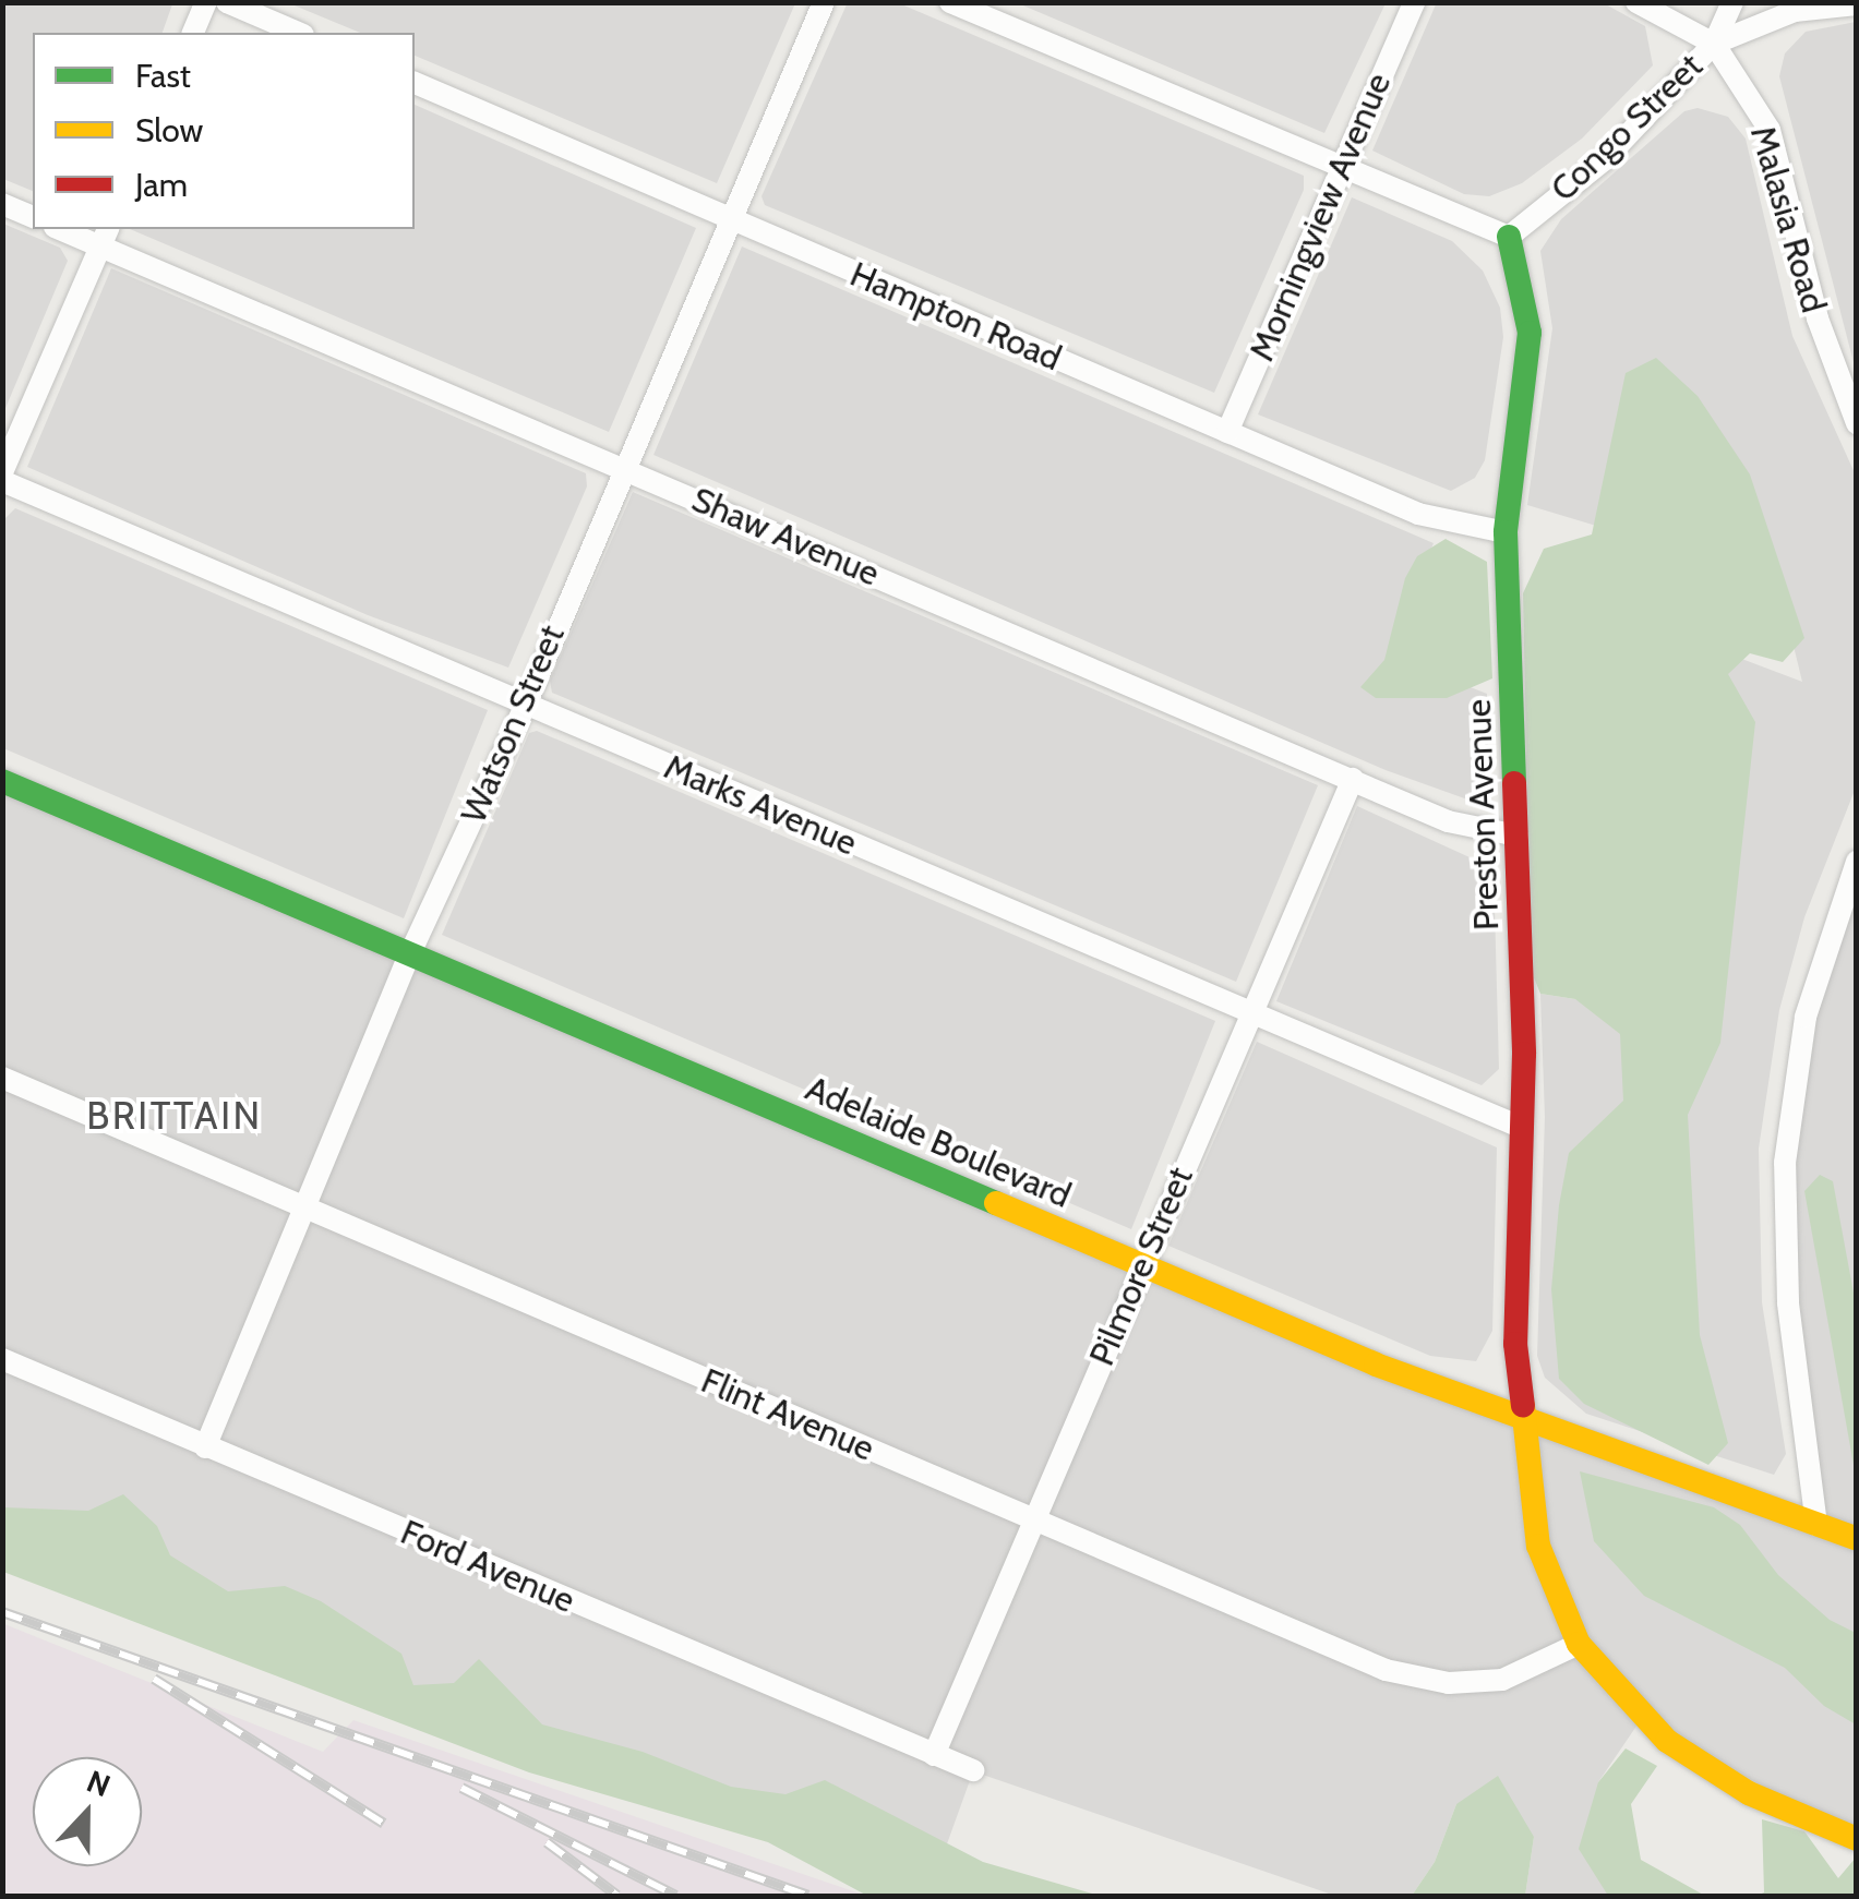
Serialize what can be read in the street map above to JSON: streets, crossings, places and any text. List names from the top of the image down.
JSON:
{
  "streets": {
    "street": [
      "Congo Street",
      "Morningview Avenue",
      "Malasia Road",
      "Hampton Road",
      "Shaw Avenue",
      "Watson Street",
      "Marks Avenue",
      "Preston Avenue",
      "Adelaide Boulevard",
      "Pilmore Street",
      "Flint Avenue",
      "Ford Avenue"
    ]
  },
  "crossings": [
    ["Congo Street", "Malasia Road"],
    ["Congo Street", "Preston Avenue"],
    ["Morningview Avenue", "Hampton Road"],
    ["Hampton Road", "Watson Street"],
    ["Hampton Road", "Preston Avenue"],
    ["Shaw Avenue", "Watson Street"],
    ["Shaw Avenue", "Preston Avenue"],
    ["Shaw Avenue", "Pilmore Street"],
    ["Watson Street", "Marks Avenue"],
    ["Watson Street", "Adelaide Boulevard"],
    ["Watson Street", "Flint Avenue"],
    ["Watson Street", "Ford Avenue"],
    ["Marks Avenue", "Preston Avenue"],
    ["Marks Avenue", "Pilmore Street"],
    ["Preston Avenue", "Adelaide Boulevard"],
    ["Preston Avenue", "Flint Avenue"],
    ["Adelaide Boulevard", "Pilmore Street"],
    ["Pilmore Street", "Flint Avenue"],
    ["Pilmore Street", "Ford Avenue"]
  ],
  "districts": ["BRITTAIN"],
  "legend": ["Fast", "Slow", "Jam"],
  "north": "top"
}
